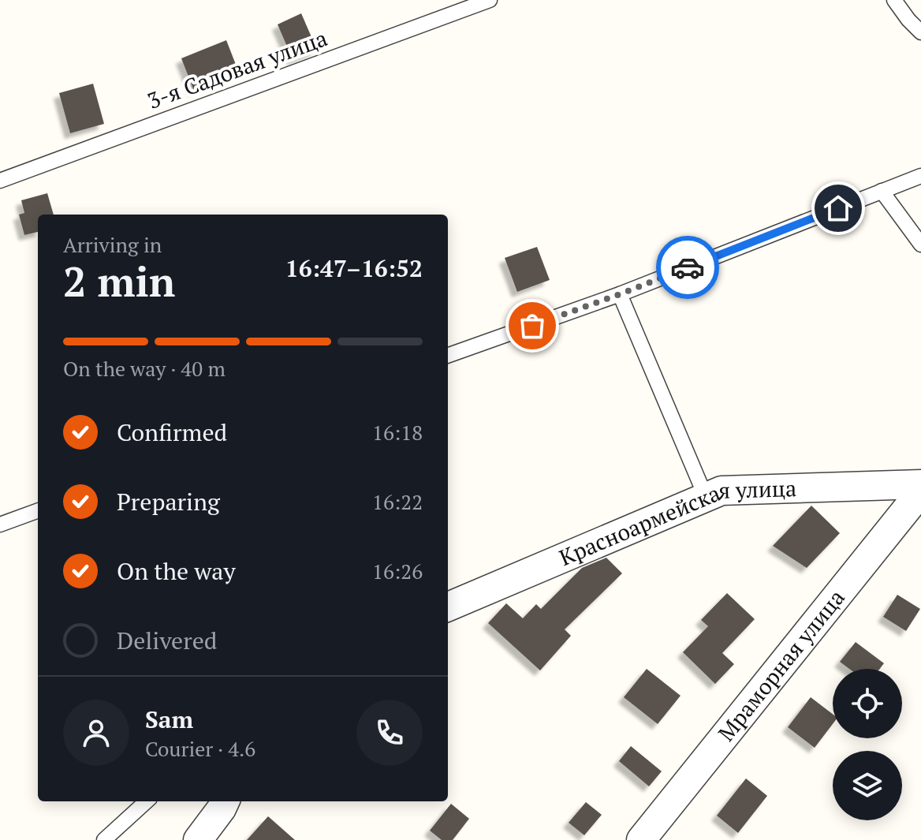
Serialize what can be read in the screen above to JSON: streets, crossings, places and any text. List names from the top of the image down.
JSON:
{
  "streets": {
    "street": ["Красноармейская улица", "Мраморная улица"],
    "lane": ["3-я Садовая улица"]
  },
  "page": {
    "heading": ["2 min", "Arriving in", "16:47–16:52"],
    "panel": ["Sam", "Courier · 4.6"],
    "bar": "On the way · 40 m",
    "list": [
      ["Confirmed", "16:18"],
      ["Preparing", "16:22"],
      ["On the way", "16:26"],
      "Delivered"
    ]
  }
}
